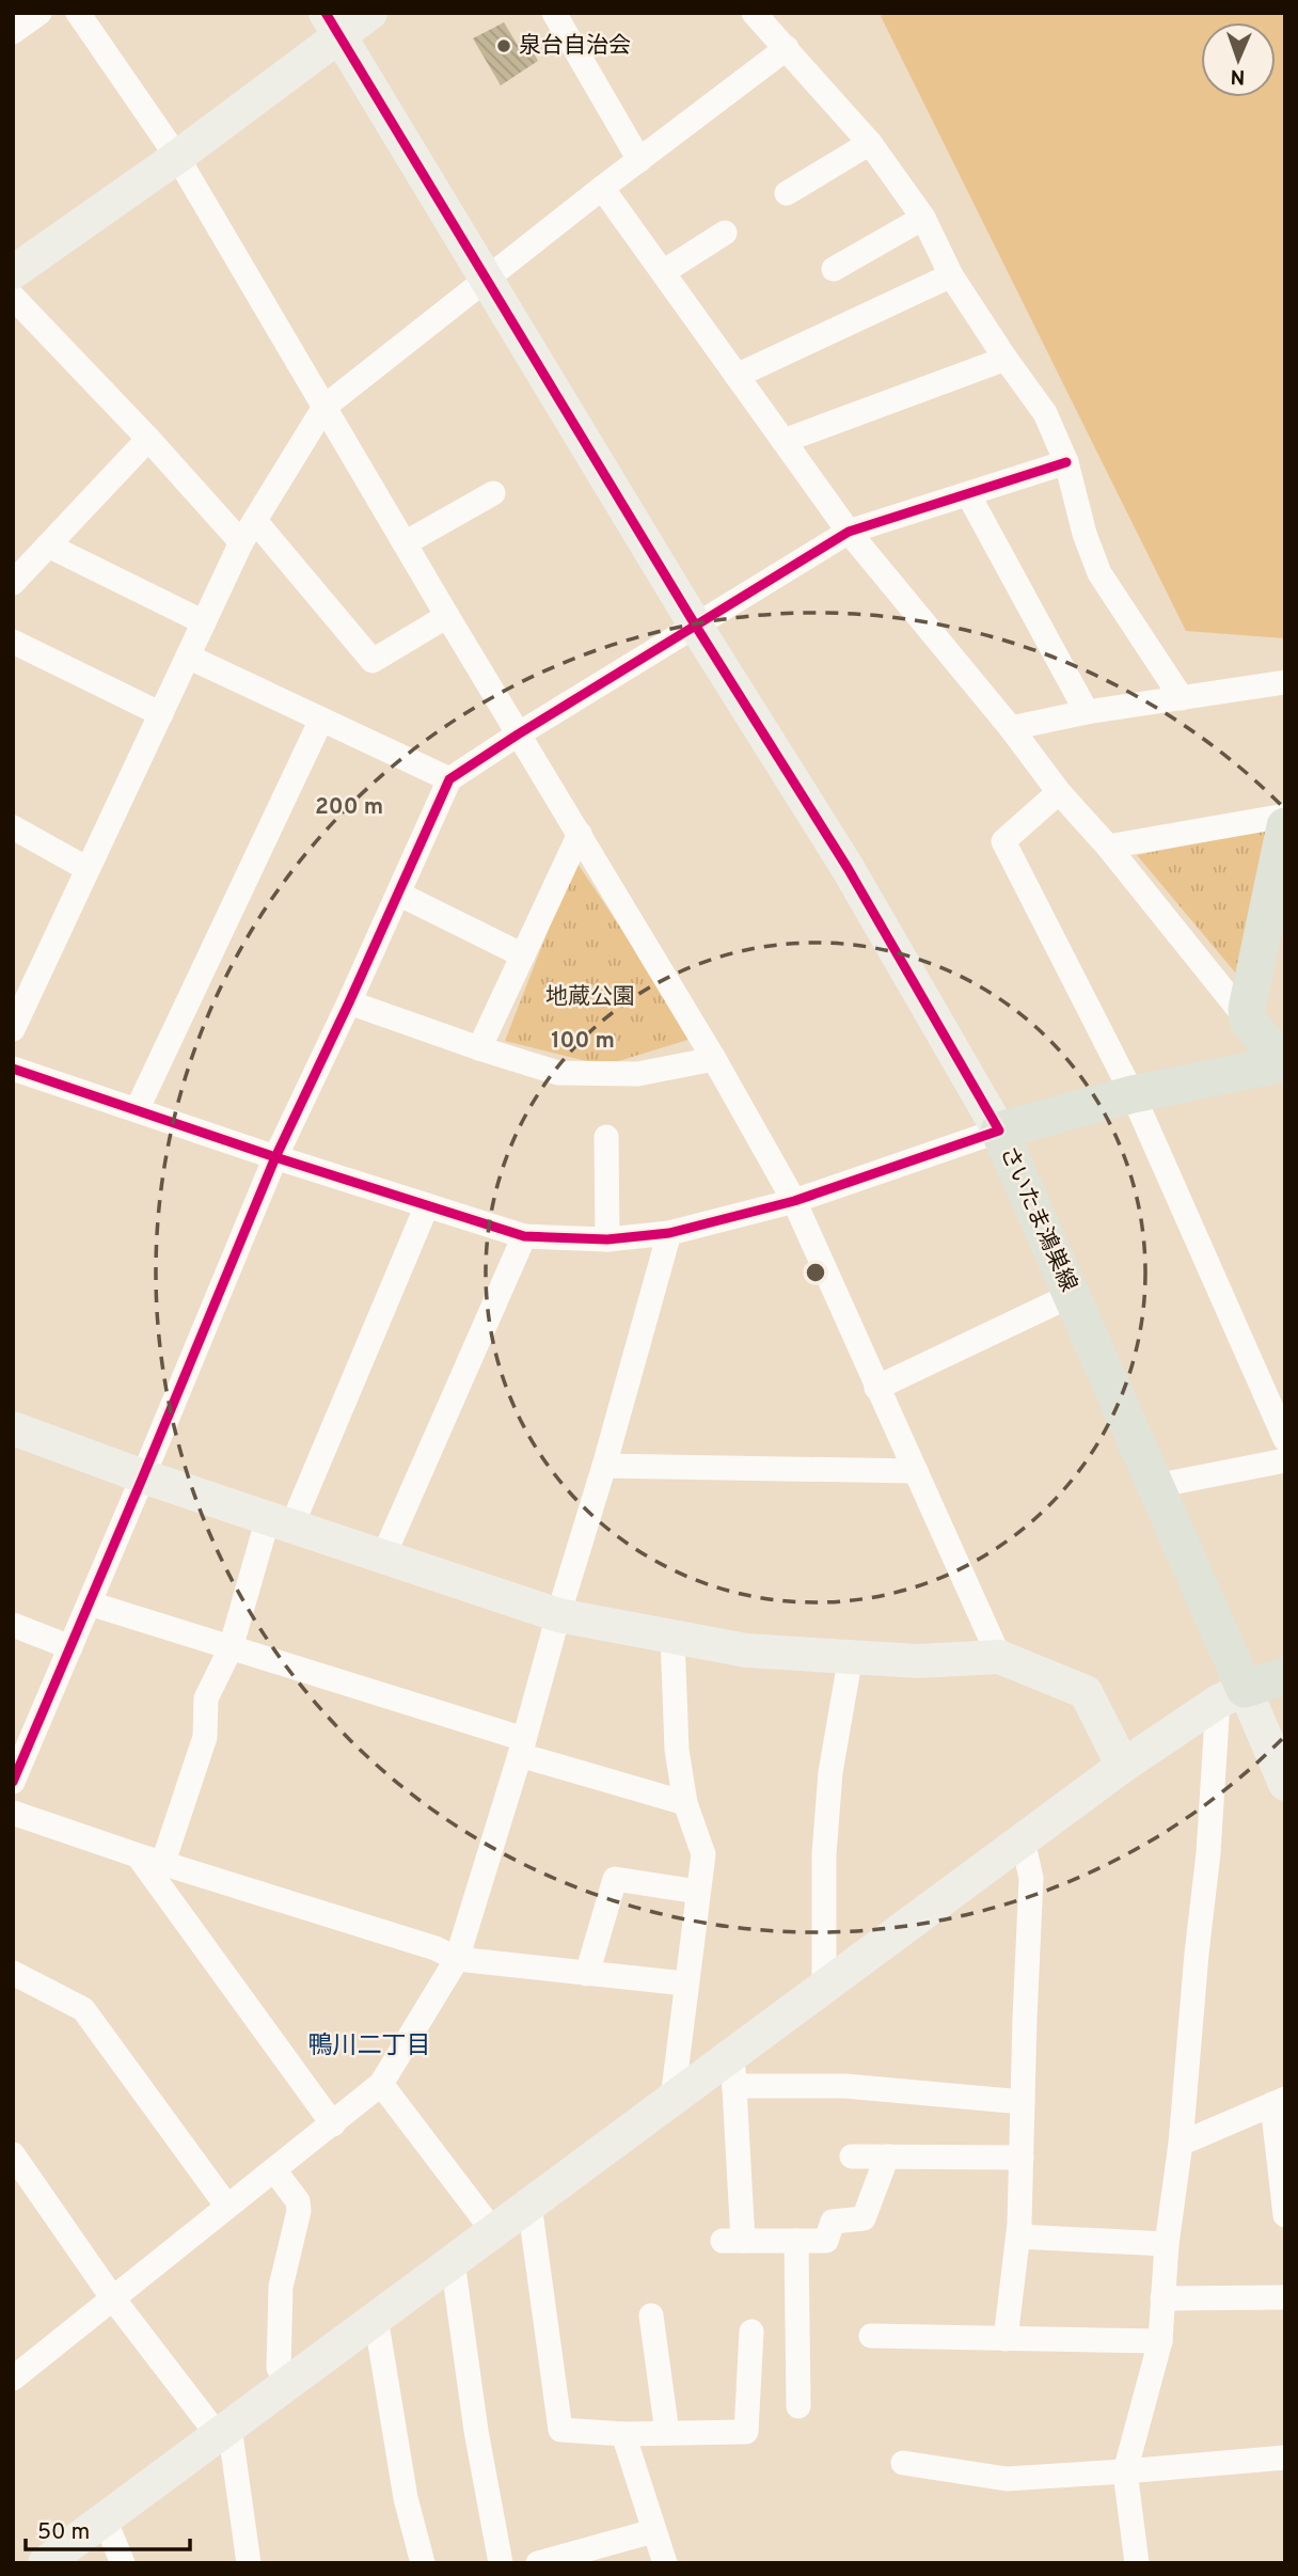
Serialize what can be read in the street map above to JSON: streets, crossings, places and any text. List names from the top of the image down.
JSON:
{
  "streets": {
    "main road": ["さいたま鴻巣線"]
  },
  "districts": ["鴨川二丁目"],
  "parks": ["地蔵公園"],
  "places": ["泉台自治会"],
  "scale_bar": "50 m",
  "north": "bottom",
  "rings": ["200 m", "100 m"]
}
